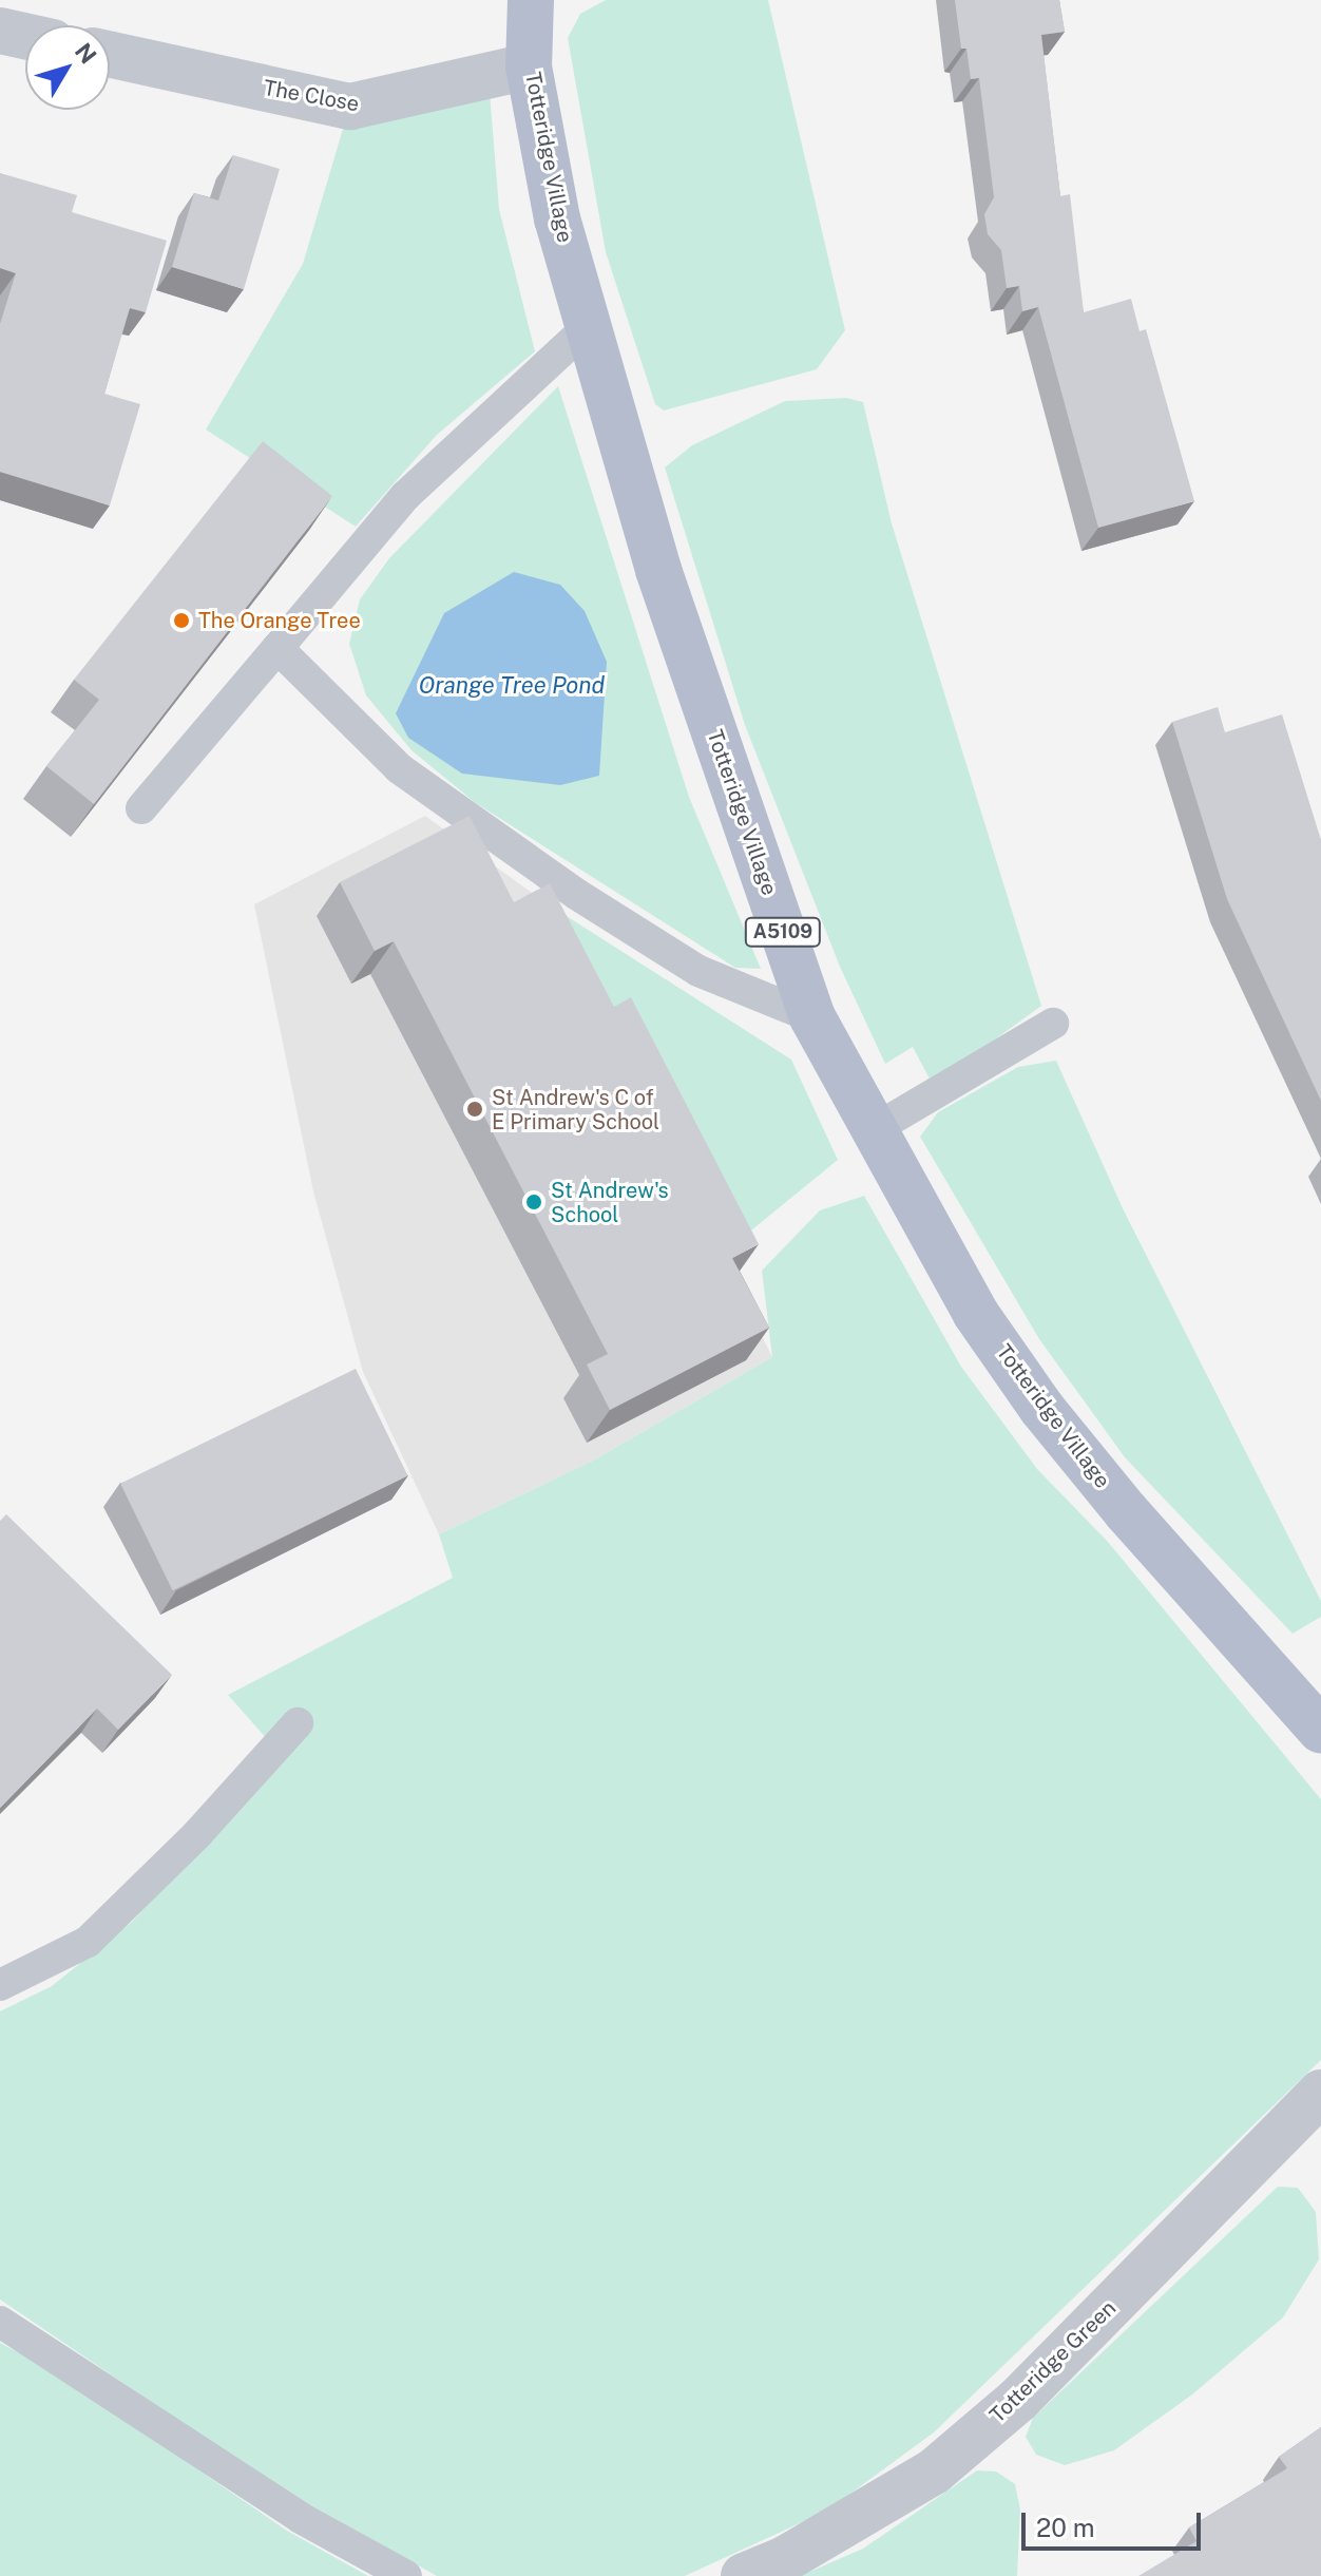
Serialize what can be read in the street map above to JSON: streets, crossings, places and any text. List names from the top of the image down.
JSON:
{
  "streets": {
    "main road": ["Totteridge Village", "A5109"],
    "street": ["The Close", "Totteridge Green"]
  },
  "crossings": [
    ["The Close", "Totteridge Village"]
  ],
  "water": ["Orange Tree Pond"],
  "places": ["The Orange Tree", "St Andrew's C of E Primary School", "St Andrew's School"],
  "scale_bar": "20 m",
  "north": "top right"
}
